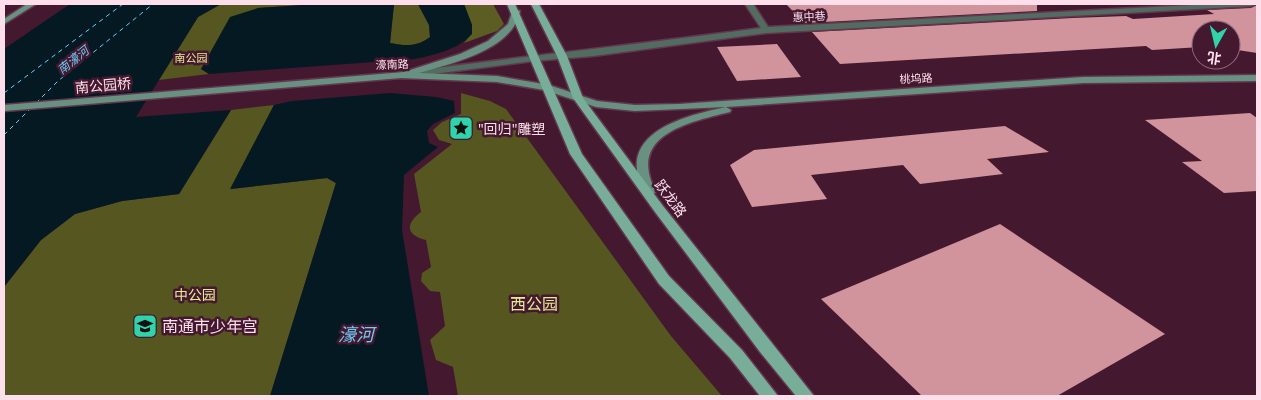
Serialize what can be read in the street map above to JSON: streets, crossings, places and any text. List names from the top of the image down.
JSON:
{
  "streets": {
    "main road": ["跃龙路"],
    "street": [
      "惠中巷",
      "濠南路",
      "桃坞路",
      "南公园桥"
    ]
  },
  "crossings": [
    ["惠中巷", "濠南路"],
    ["惠中巷", "跃龙路"],
    ["濠南路", "桃坞路"],
    ["濠南路", "南公园桥"],
    ["濠南路", "跃龙路"],
    ["桃坞路", "跃龙路"]
  ],
  "water": ["南濠河", "濠河"],
  "parks": ["南公园", "中公园", "西公园"],
  "places": {
    "place": ["\"回归\"雕塑"],
    "school or university": ["南通市少年宫"]
  },
  "north": "bottom"
}
